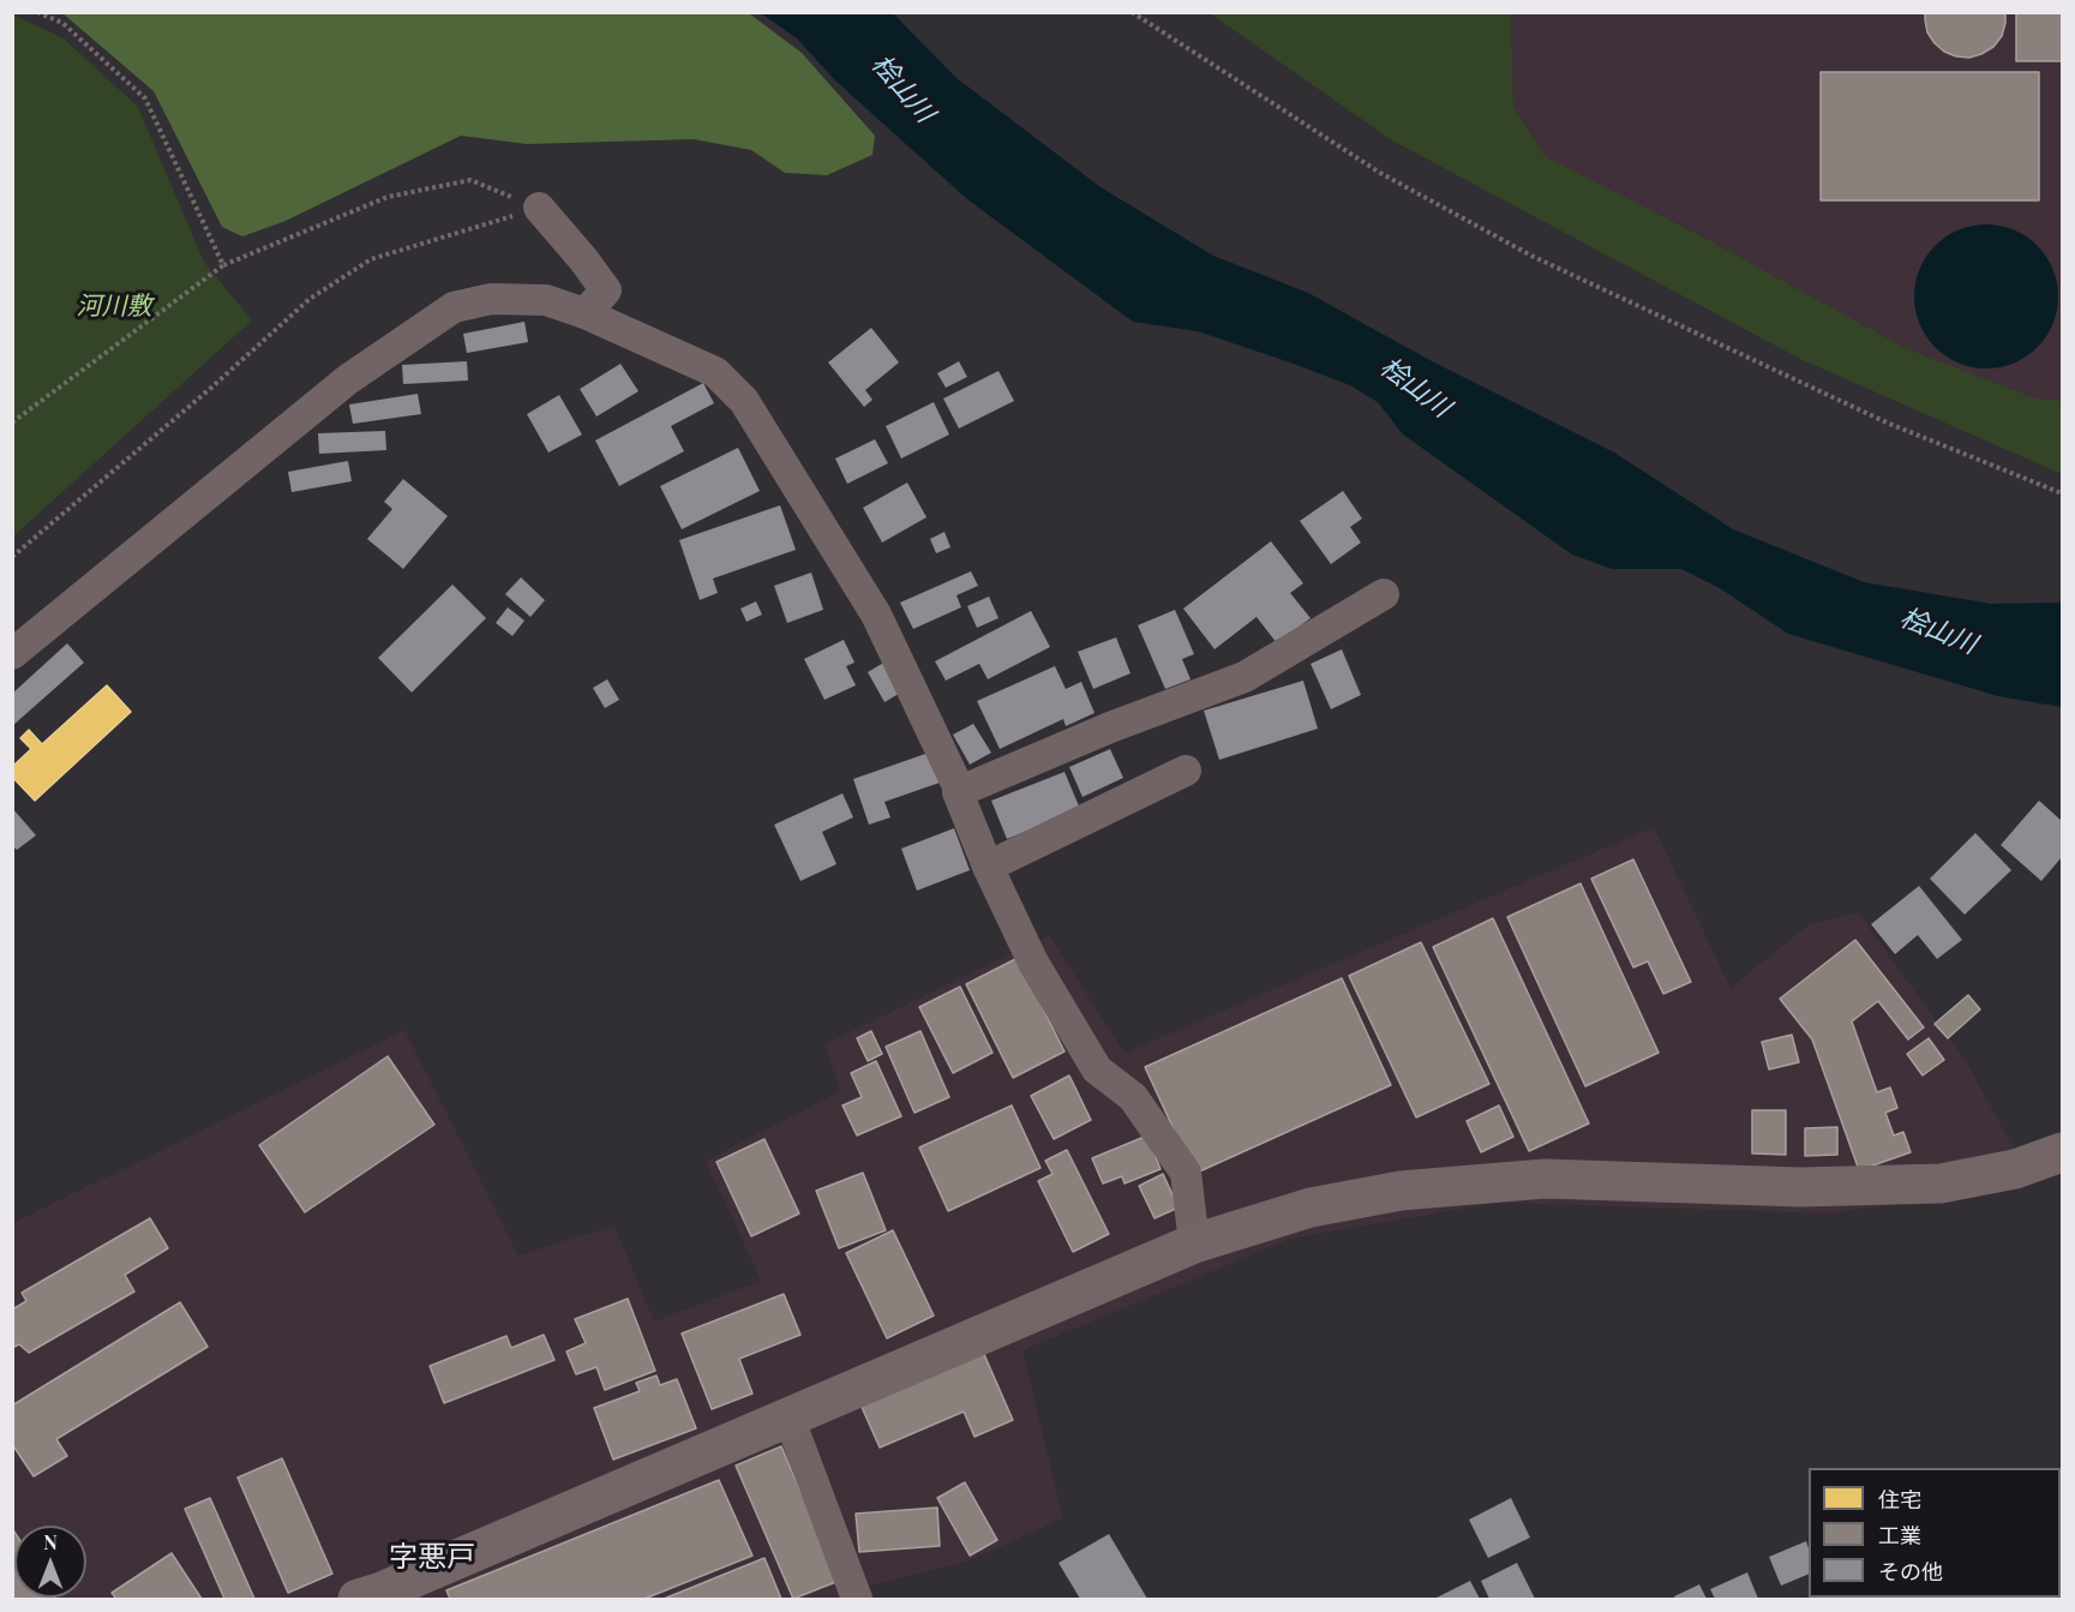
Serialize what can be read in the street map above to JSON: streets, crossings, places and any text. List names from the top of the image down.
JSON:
{
  "districts": ["字悪戸"],
  "water": ["桧山川"],
  "parks": ["河川敷"],
  "legend": ["住宅", "工業", "その他"],
  "north": "top"
}
